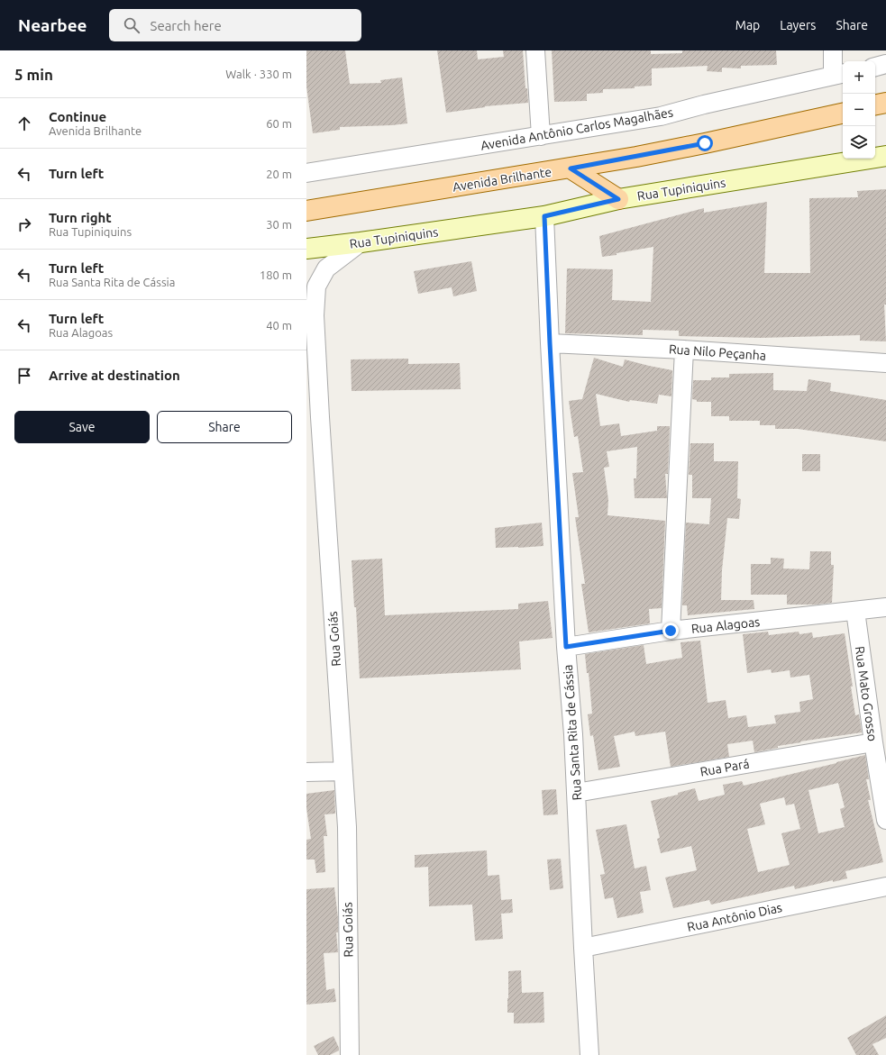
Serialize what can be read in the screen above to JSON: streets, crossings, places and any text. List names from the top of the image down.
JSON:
{
  "streets": {
    "main road": ["Avenida Brilhante"],
    "street": [
      "Avenida Antônio Carlos Magalhães",
      "Rua Tupiniquins",
      "Rua Nilo Peçanha",
      "Rua Alagoas",
      "Rua Goiás",
      "Rua Mato Grosso",
      "Rua Santa Rita de Cássia",
      "Rua Pará",
      "Rua Antônio Dias"
    ]
  },
  "crossings": [
    ["Rua Tupiniquins", "Rua Goiás"],
    ["Rua Tupiniquins", "Rua Santa Rita de Cássia"],
    ["Rua Nilo Peçanha", "Rua Santa Rita de Cássia"],
    ["Rua Alagoas", "Rua Mato Grosso"],
    ["Rua Alagoas", "Rua Santa Rita de Cássia"],
    ["Rua Mato Grosso", "Rua Pará"],
    ["Rua Santa Rita de Cássia", "Rua Pará"],
    ["Rua Santa Rita de Cássia", "Rua Antônio Dias"]
  ],
  "page": {
    "header": "Nearbee",
    "search": "Search here",
    "nav": ["Map", "Layers", "Share"],
    "heading": ["5 min", "Walk · 330 m"],
    "map_buttons": ["+", "−"],
    "list": [
      ["Continue", "Avenida Brilhante", "60 m"],
      ["Turn left", "20 m"],
      ["Turn right", "Rua Tupiniquins", "30 m"],
      ["Turn left", "Rua Santa Rita de Cássia", "180 m"],
      ["Turn left", "Rua Alagoas", "40 m"],
      "Arrive at destination"
    ],
    "buttons": ["Save", "Share"]
  }
}
